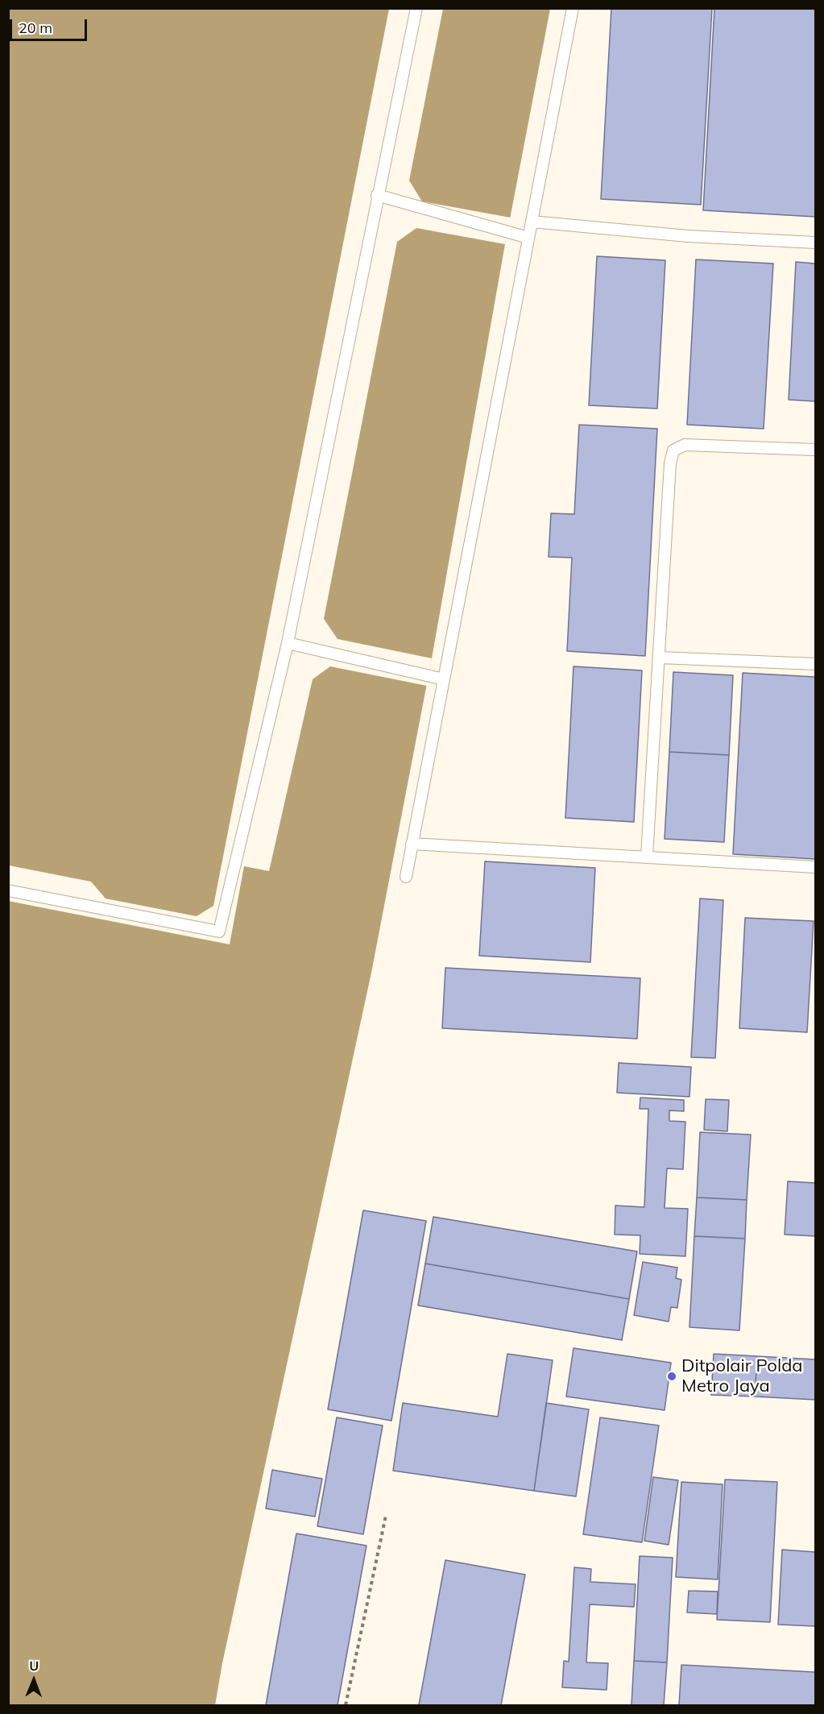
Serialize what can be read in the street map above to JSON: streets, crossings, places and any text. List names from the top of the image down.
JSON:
{
  "places": ["Ditpolair Polda Metro Jaya"],
  "scale_bar": "20 m",
  "north": "top"
}
